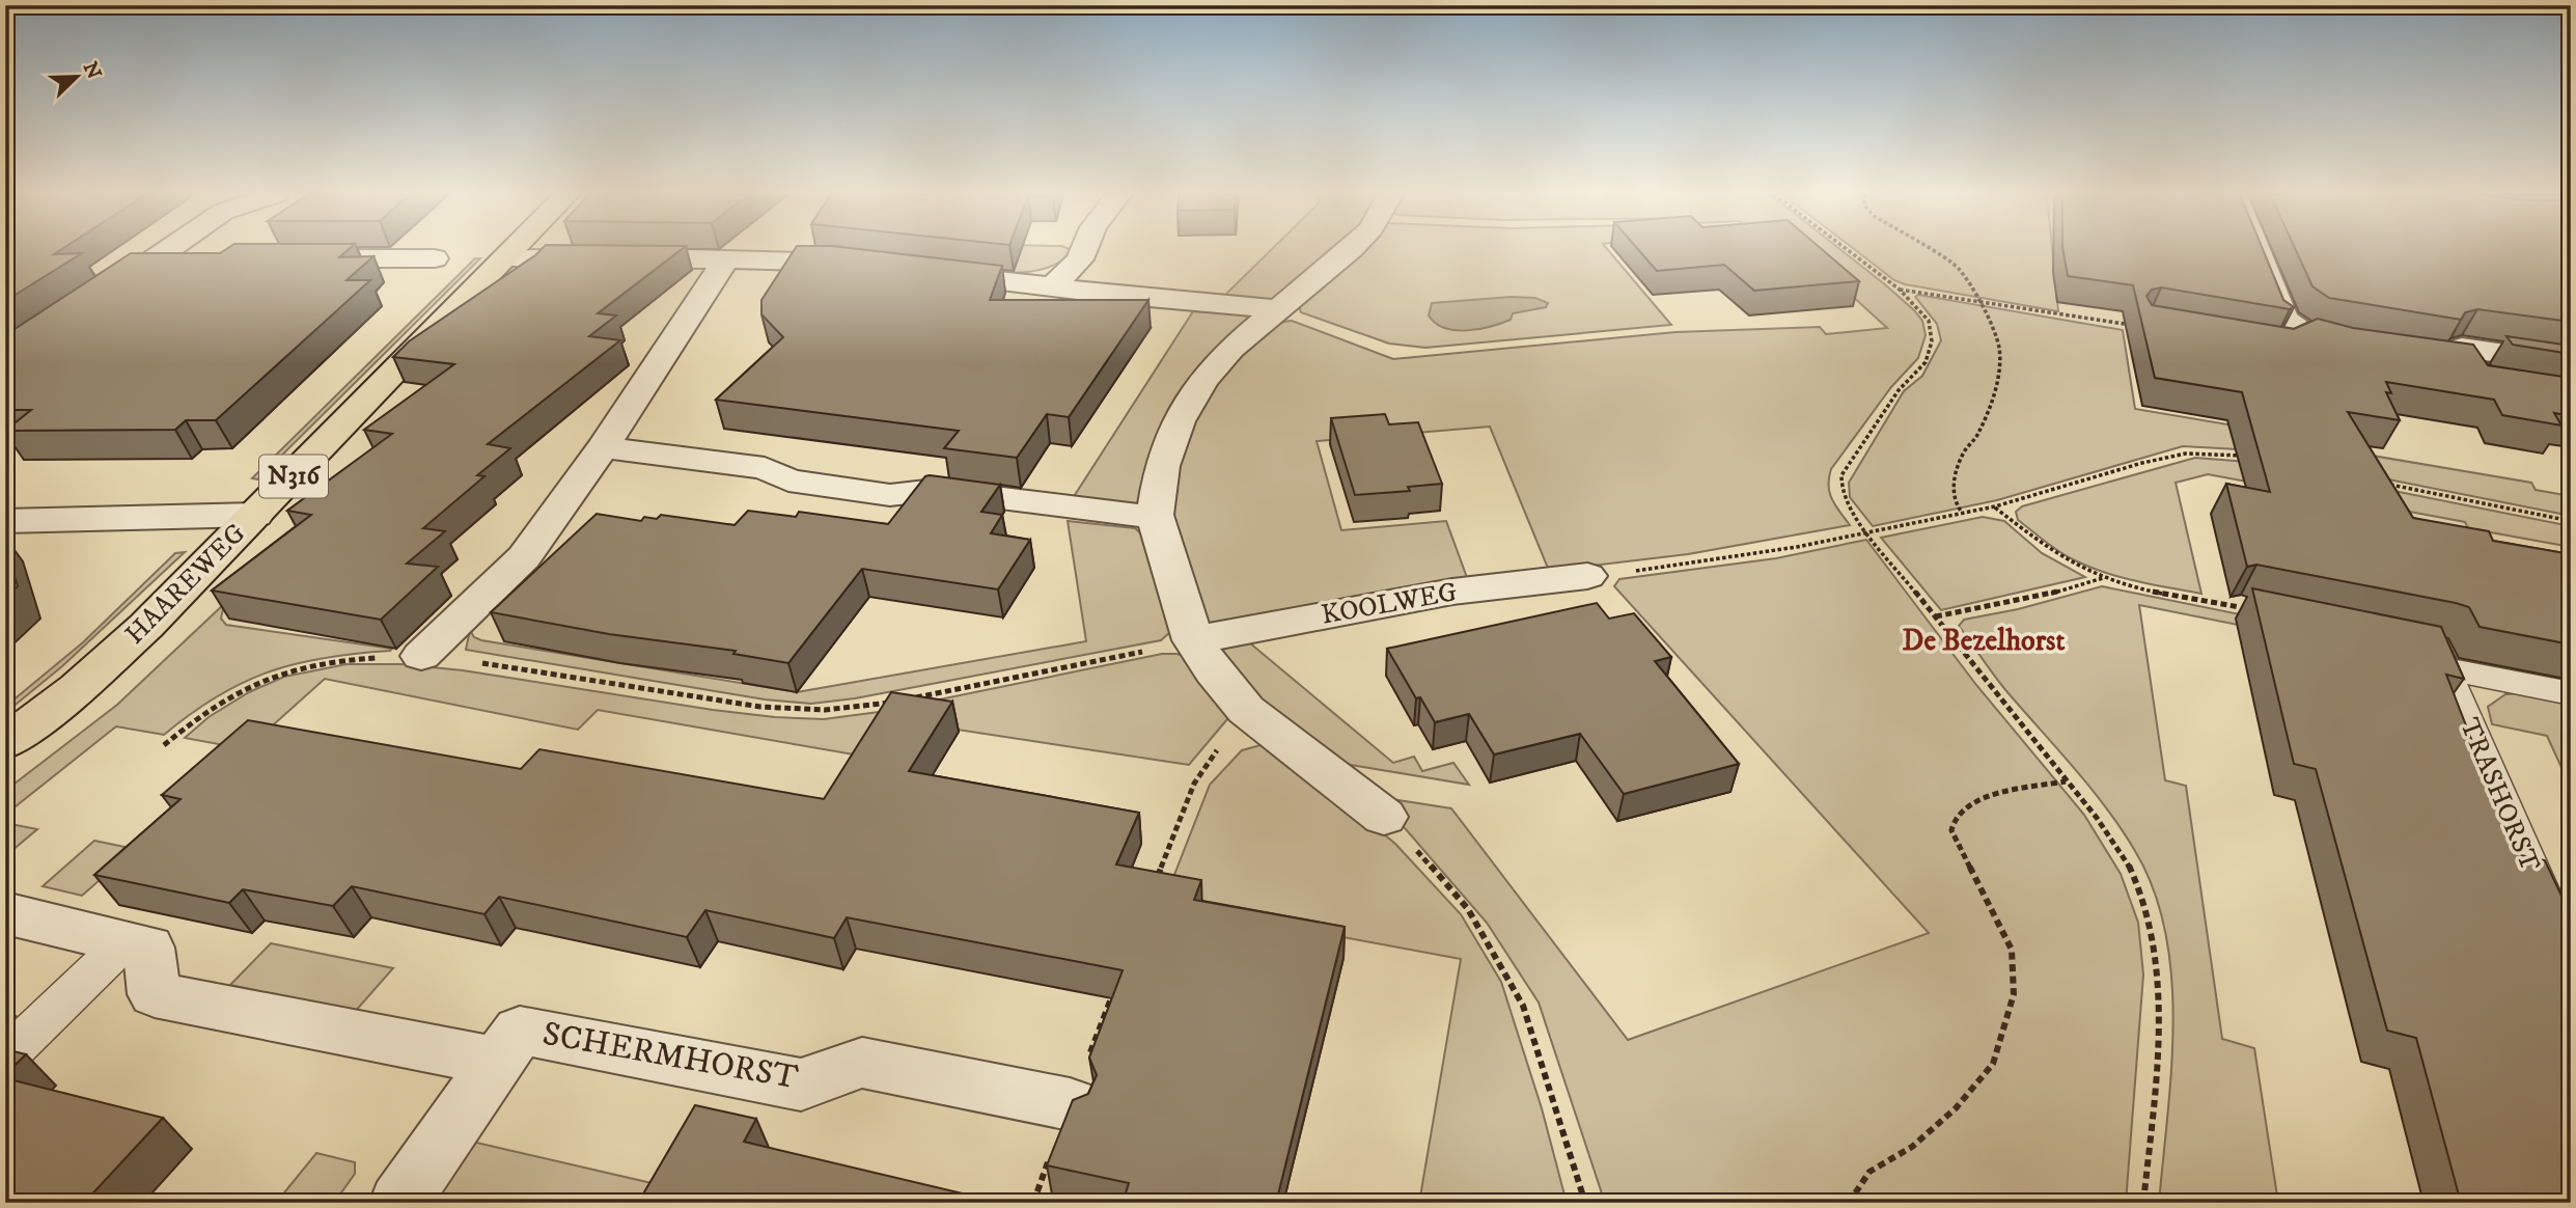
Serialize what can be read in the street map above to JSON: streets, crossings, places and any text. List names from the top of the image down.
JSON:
{
  "streets": {
    "main road": ["N316", "HAAREWEG"],
    "street": ["KOOLWEG", "SCHERMHORST"],
    "lane": ["TRASHORST"]
  },
  "districts": ["De Bezelhorst"],
  "north": "top right"
}
